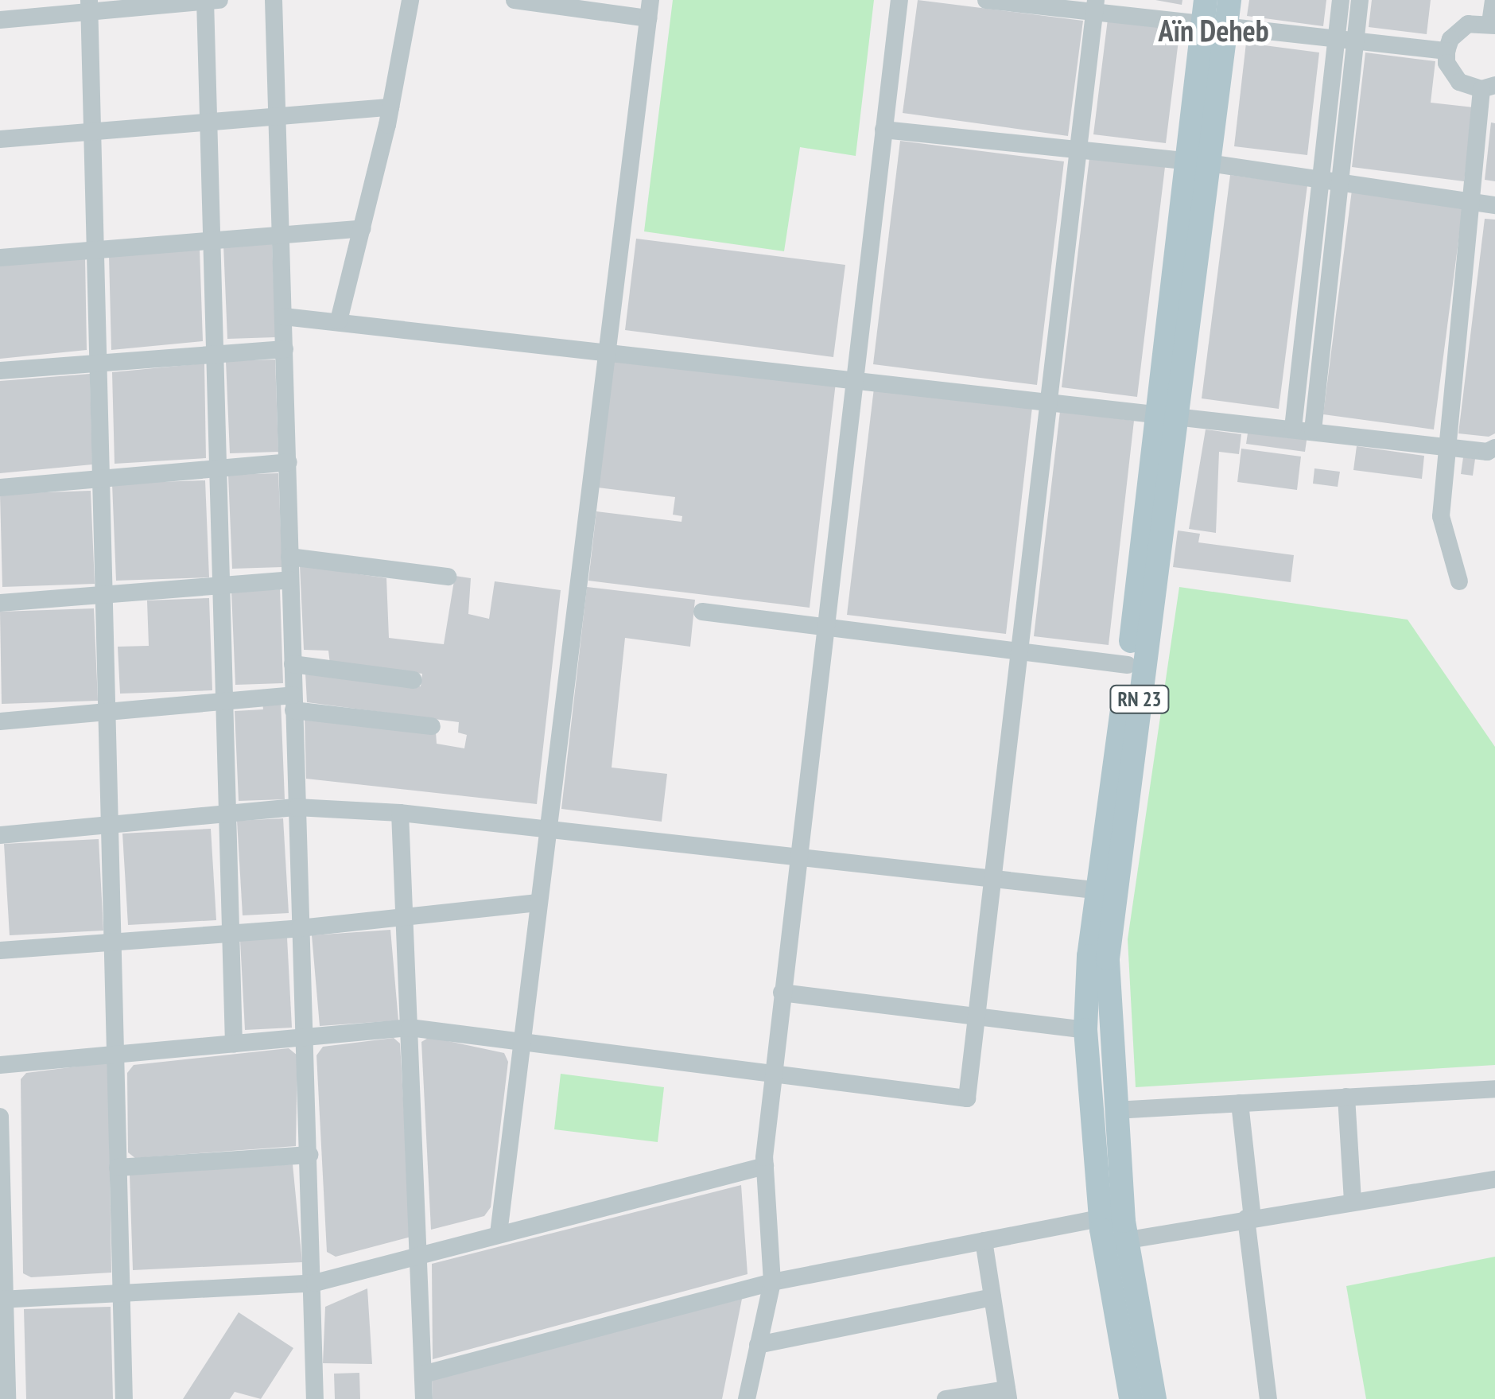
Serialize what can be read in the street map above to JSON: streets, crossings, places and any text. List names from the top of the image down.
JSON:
{
  "streets": {
    "main road": ["RN 23"]
  },
  "districts": ["Aïn Deheb"]
}
